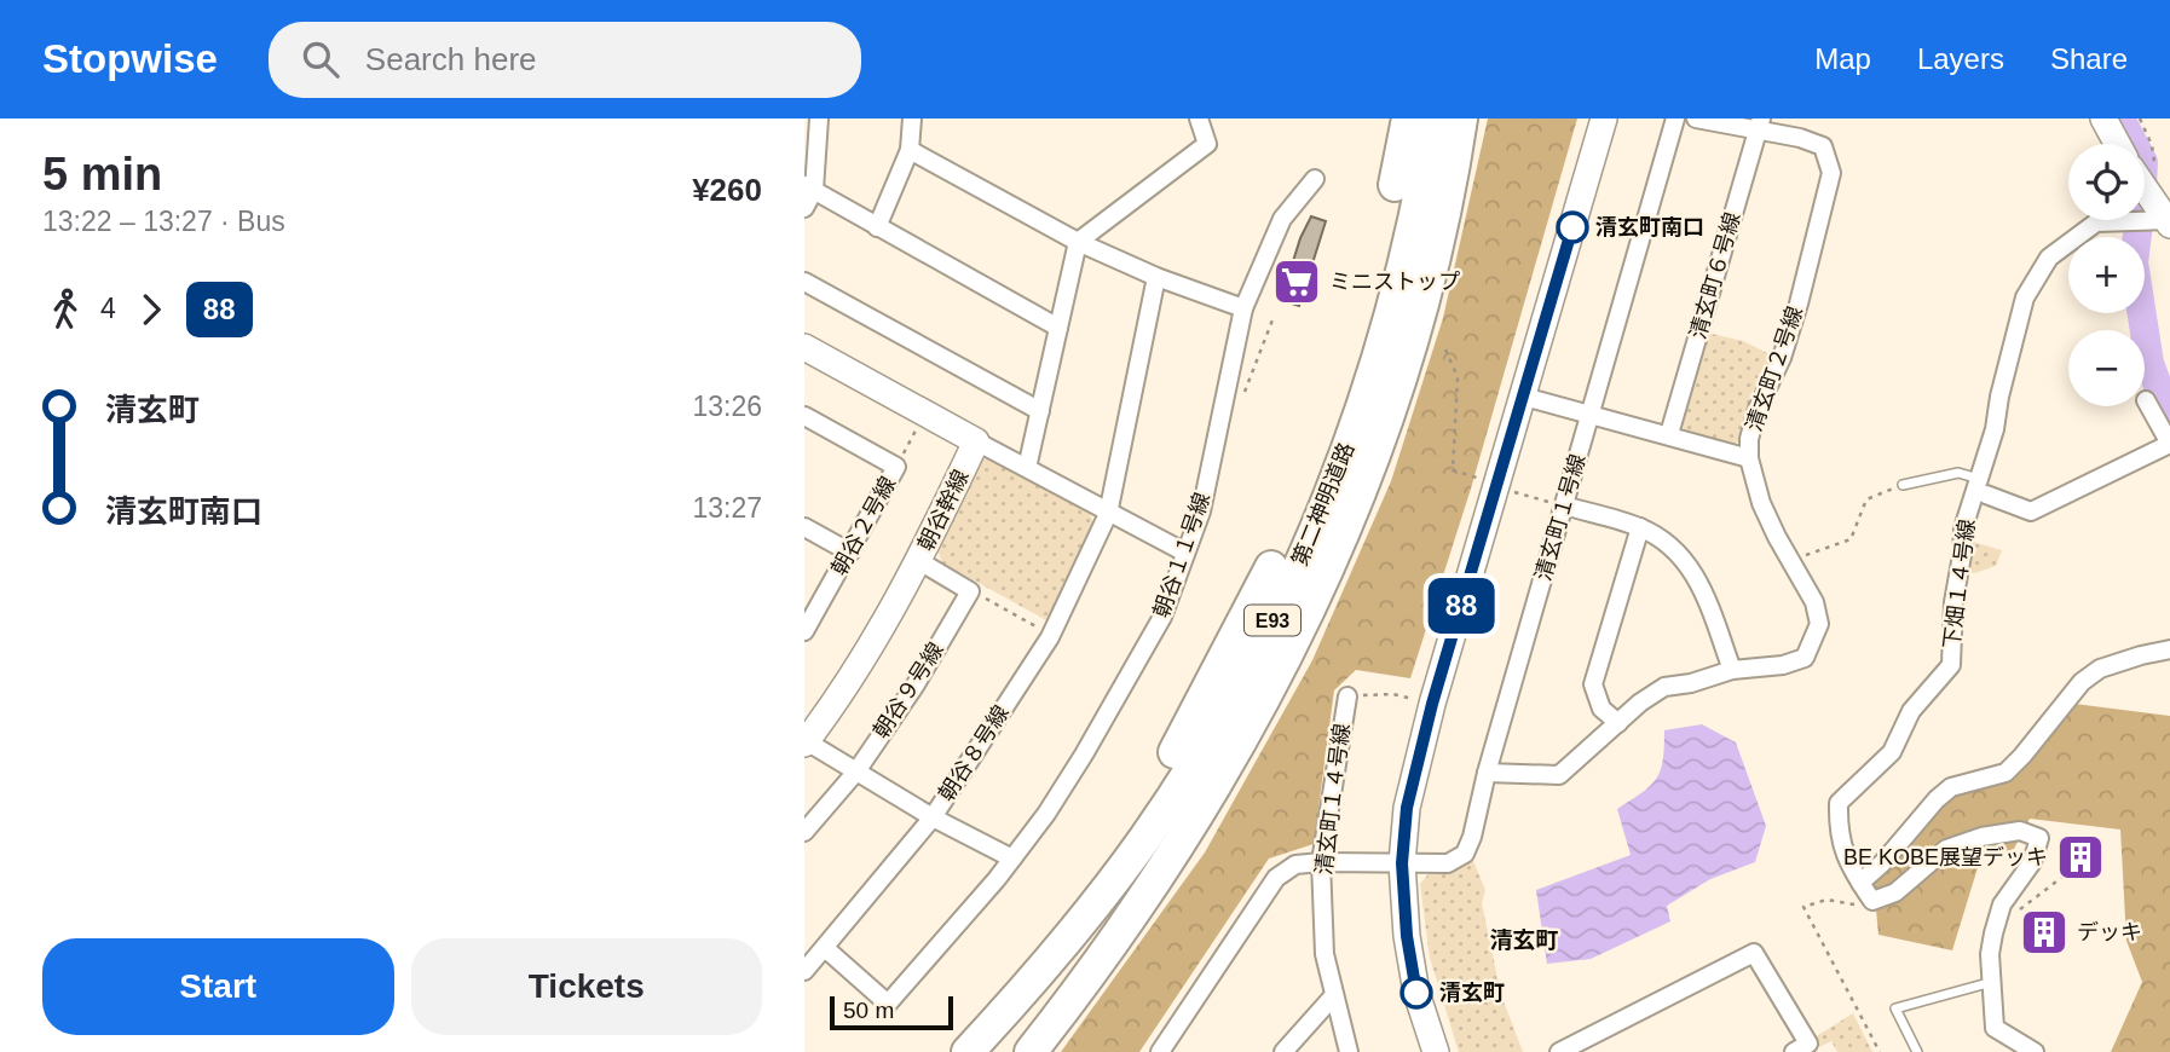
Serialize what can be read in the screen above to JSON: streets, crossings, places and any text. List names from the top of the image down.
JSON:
{
  "streets": {
    "highway": ["第二神明道路", "E93"],
    "street": [
      "清玄町６号線",
      "清玄町２号線",
      "朝谷幹線",
      "清玄町１号線",
      "朝谷２号線",
      "朝谷１１号線",
      "下畑１４号線",
      "朝谷９号線",
      "朝谷８号線",
      "清玄町１４号線"
    ]
  },
  "crossings": [
    ["清玄町６号線", "清玄町２号線"],
    ["清玄町２号線", "清玄町１号線"],
    ["清玄町１号線", "清玄町１４号線"],
    ["朝谷１１号線", "朝谷８号線"]
  ],
  "districts": ["清玄町"],
  "places": {
    "other": ["清玄町南口", "清玄町"],
    "supermarket": ["ミニストップ"],
    "building": ["BE KOBE展望デッキ", "デッキ"]
  },
  "lines": ["bus line 88"],
  "scale_bar": "50 m",
  "page": {
    "header": "Stopwise",
    "search": "Search here",
    "nav": ["Map", "Layers", "Share"],
    "heading": ["5 min", "13:22 – 13:27 · Bus", "¥260"],
    "on_map": "88",
    "map_buttons": ["+", "−"],
    "legs": ["4", "88"],
    "list": [
      {
        "name": "清玄町",
        "value": "13:26"
      },
      {
        "name": "清玄町南口",
        "value": "13:27"
      }
    ],
    "buttons": ["Start", "Tickets"],
    "scale": "50 m"
  }
}
